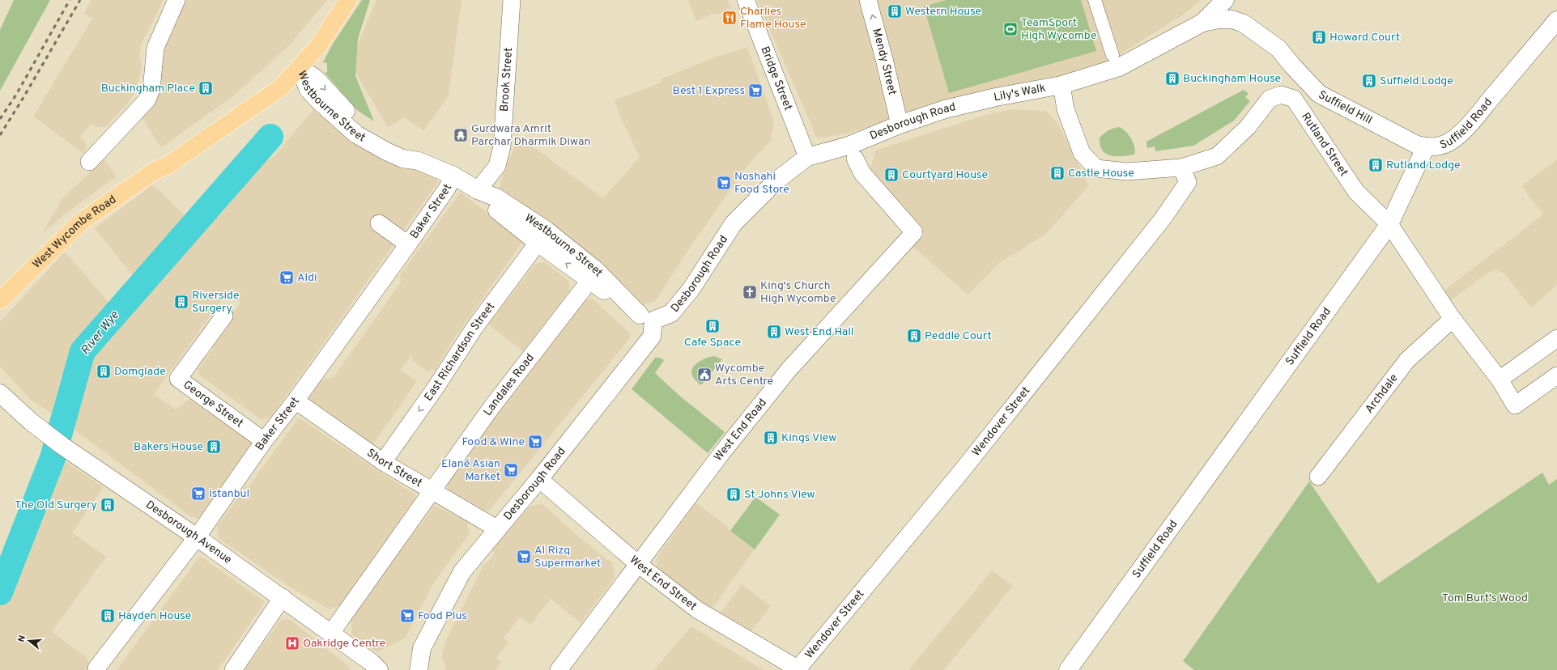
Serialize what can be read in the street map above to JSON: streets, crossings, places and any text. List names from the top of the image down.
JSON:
{
  "streets": {
    "main road": ["West Wycombe Road"],
    "street": [
      "Mendy Street",
      "Bridge Street",
      "Brook Street",
      "Lily's Walk",
      "Westbourne Street",
      "Suffield Hill",
      "Suffield Road",
      "Desborough Road",
      "Rutland Street",
      "Baker Street",
      "East Richardson Street",
      "Landales Road",
      "Archdale",
      "George Street",
      "Wendover Street",
      "West End Road",
      "Short Street",
      "Desborough Avenue",
      "West End Street"
    ]
  },
  "crossings": [
    ["Mendy Street", "Desborough Road"],
    ["Bridge Street", "Desborough Road"],
    ["Brook Street", "Westbourne Street"],
    ["Lily's Walk", "Suffield Hill"],
    ["Lily's Walk", "Desborough Road"],
    ["Lily's Walk", "Rutland Street"],
    ["Westbourne Street", "Desborough Road"],
    ["Westbourne Street", "Baker Street"],
    ["Westbourne Street", "West Wycombe Road"],
    ["Westbourne Street", "East Richardson Street"],
    ["Westbourne Street", "Landales Road"],
    ["Suffield Hill", "Suffield Road"],
    ["Suffield Road", "Rutland Street"],
    ["Desborough Road", "Short Street"],
    ["Desborough Road", "West End Street"],
    ["Rutland Street", "Archdale"],
    ["Rutland Street", "Wendover Street"],
    ["Baker Street", "George Street"],
    ["Baker Street", "Short Street"],
    ["Baker Street", "Desborough Avenue"],
    ["East Richardson Street", "Short Street"],
    ["Landales Road", "Short Street"],
    ["Landales Road", "Desborough Avenue"],
    ["Wendover Street", "West End Street"],
    ["West End Road", "West End Street"]
  ],
  "one_way": ["Mendy Street", "East Richardson Street"],
  "water": ["River Wye"],
  "parks": ["Tom Burt's Wood"],
  "places": {
    "building": [
      "Western House",
      "Howard Court",
      "Buckingham House",
      "Suffield Lodge",
      "Buckingham Place",
      "Rutland Lodge",
      "Castle House",
      "Courtyard House",
      "Riverside Surgery",
      "Cafe Space",
      "West End Hall",
      "Peddle Court",
      "Domglade",
      "Kings View",
      "Bakers House",
      "St Johns View",
      "The Old Surgery",
      "Hayden House"
    ],
    "restaurant": ["Charlies Flame House"],
    "sports": ["TeamSport High Wycombe"],
    "supermarket": [
      "Best 1 Express",
      "Noshahi Food Store",
      "Aldi",
      "Food & Wine",
      "Elané Asian Market",
      "Istanbul",
      "Al Rizq Supermarket",
      "Food Plus"
    ],
    "temple": ["Gurdwara Amrit Parchar Dharmik Diwan"],
    "church": ["King's Church High Wycombe"],
    "public building": ["Wycombe Arts Centre"],
    "hospital": ["Oakridge Centre"]
  },
  "north": "left"
}
